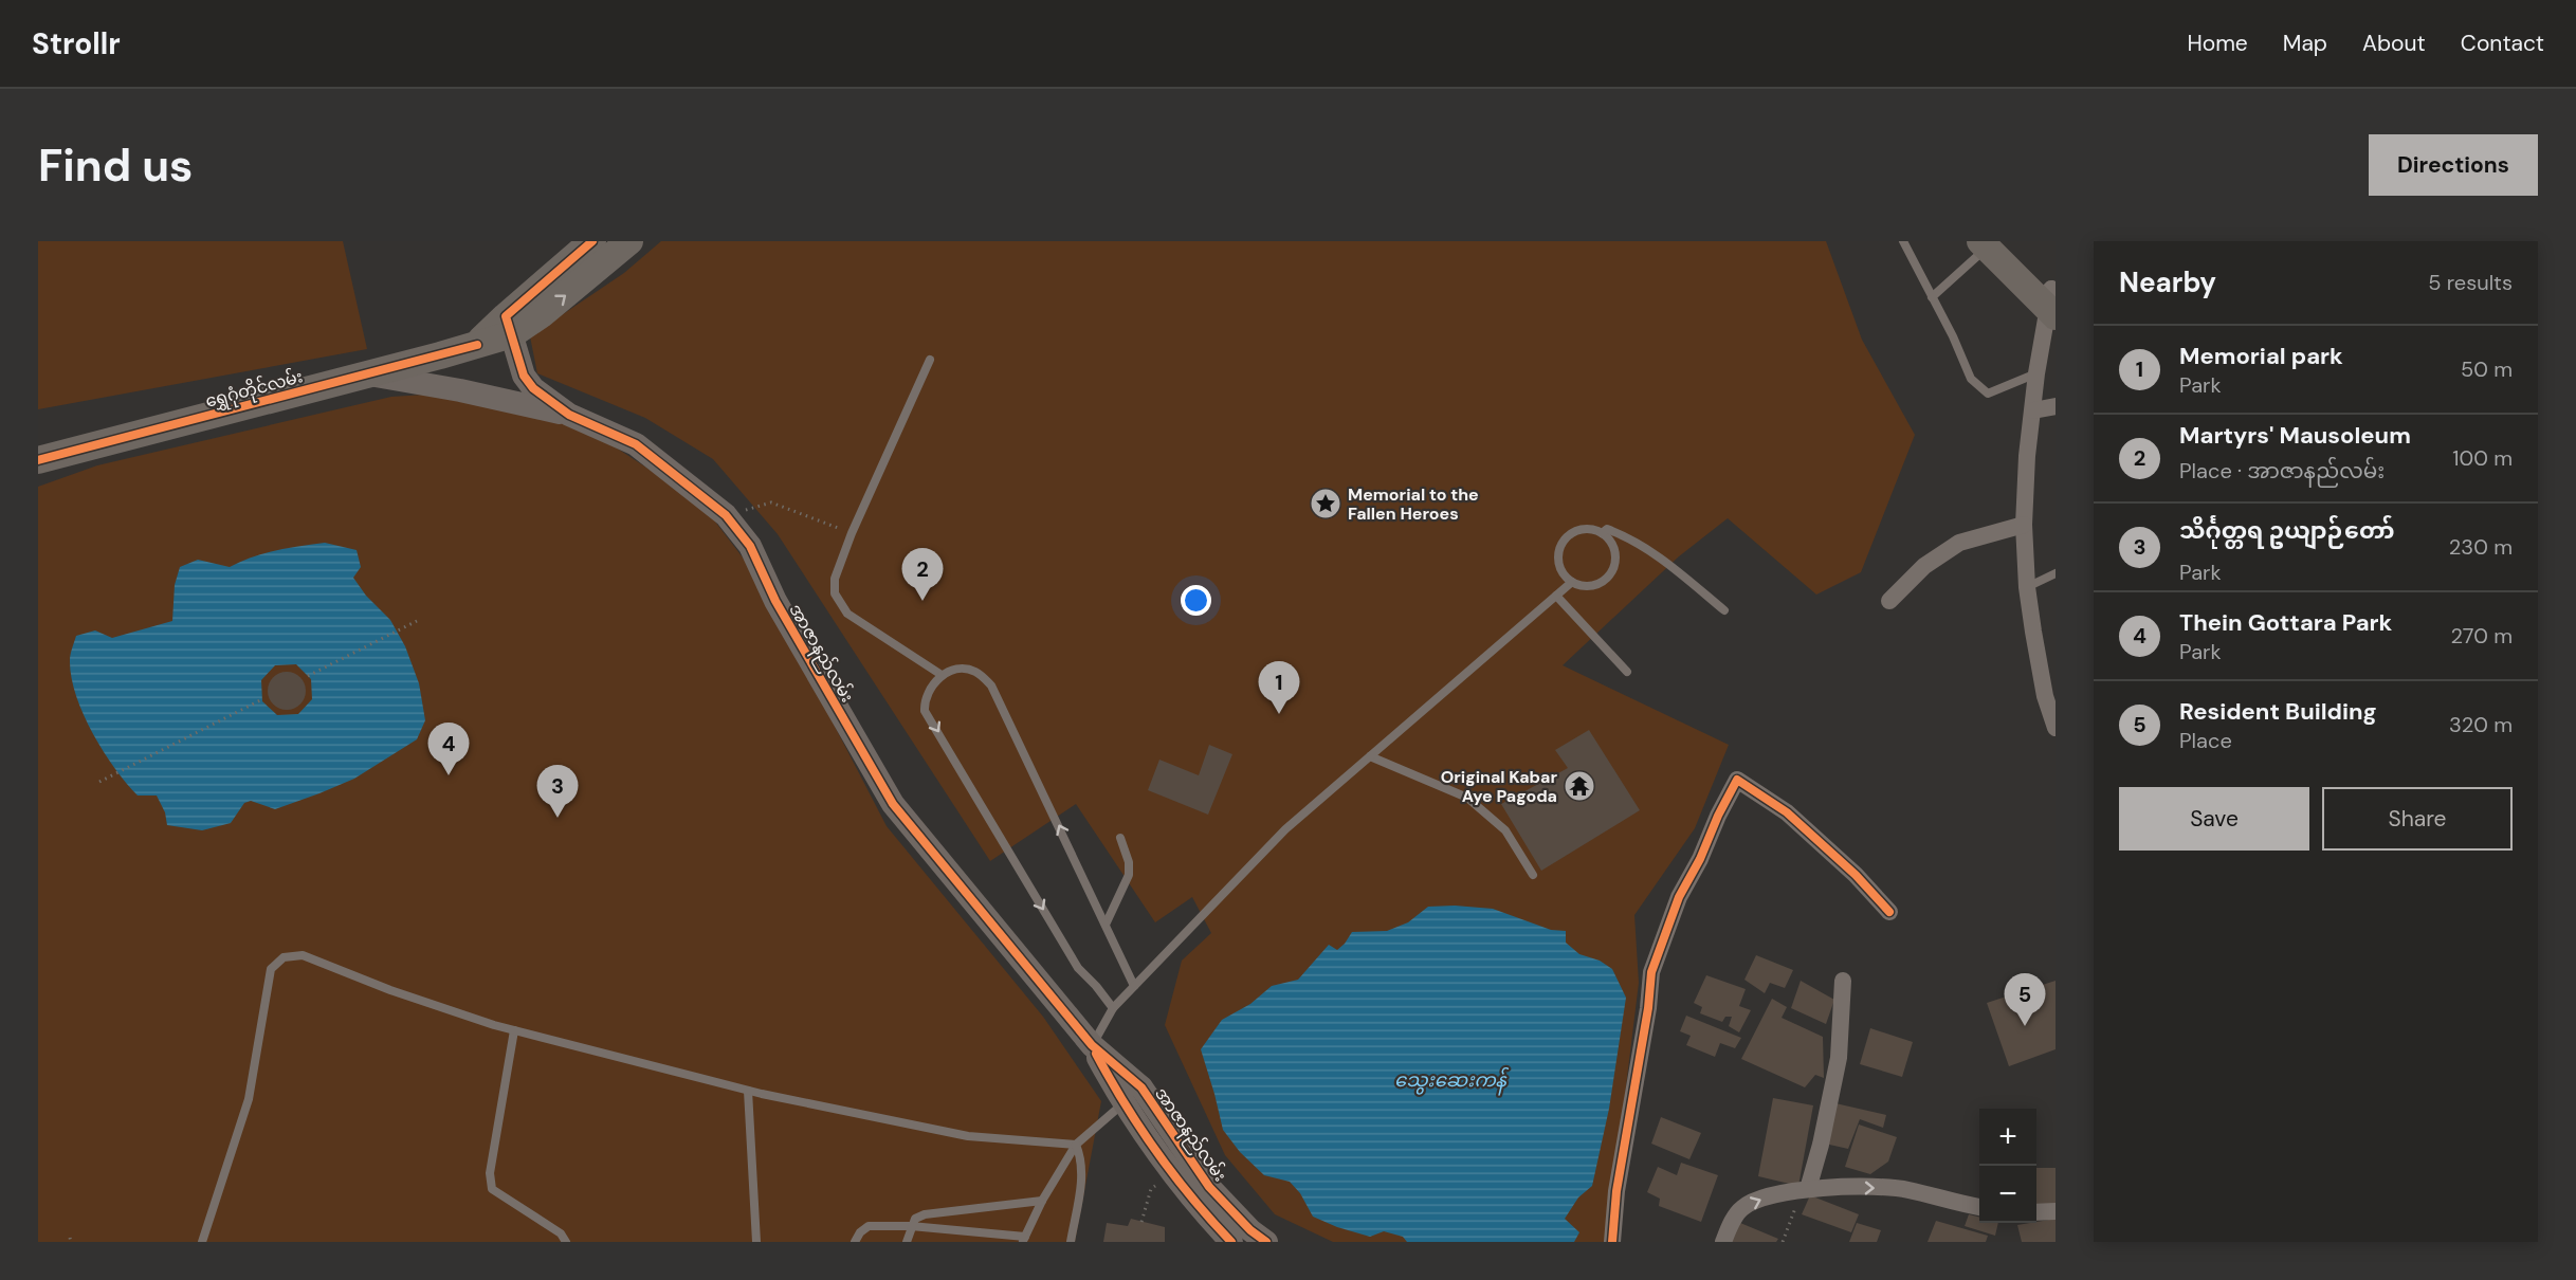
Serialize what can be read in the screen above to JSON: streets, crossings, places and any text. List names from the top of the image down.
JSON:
{
  "streets": {
    "main road": ["ရွှေဂုံတိုင်လမ်း", "အာဇာနည်လမ်း"]
  },
  "crossings": [
    ["ရွှေဂုံတိုင်လမ်း", "အာဇာနည်လမ်း"]
  ],
  "water": ["သွေးဆေးကန်"],
  "places": {
    "place": ["Memorial to the Fallen Heroes"],
    "temple": ["Original Kabar Aye Pagoda"]
  },
  "page": {
    "header": "Strollr",
    "nav": [
      "Home",
      "Map",
      "About",
      "Contact"
    ],
    "buttons": [
      "Directions",
      ["Save", "Share"]
    ],
    "title": "Find us",
    "heading": ["Nearby", "5 results"],
    "list": [
      {
        "mark": "1",
        "name": "Memorial park",
        "note": "Park",
        "value": "50 m"
      },
      {
        "mark": "2",
        "name": "Martyrs' Mausoleum",
        "note": "Place · အာဇာနည်လမ်း",
        "value": "100 m"
      },
      {
        "mark": "3",
        "name": "သိင်္ဂုတ္တရ ဥယျာဉ်တော်",
        "note": "Park",
        "value": "230 m"
      },
      {
        "mark": "4",
        "name": "Thein Gottara Park",
        "note": "Park",
        "value": "270 m"
      },
      {
        "mark": "5",
        "name": "Resident Building",
        "note": "Place",
        "value": "320 m"
      }
    ],
    "pins": [
      "2",
      "1",
      "4",
      "3",
      "5"
    ],
    "map_buttons": ["+", "−"]
  }
}
